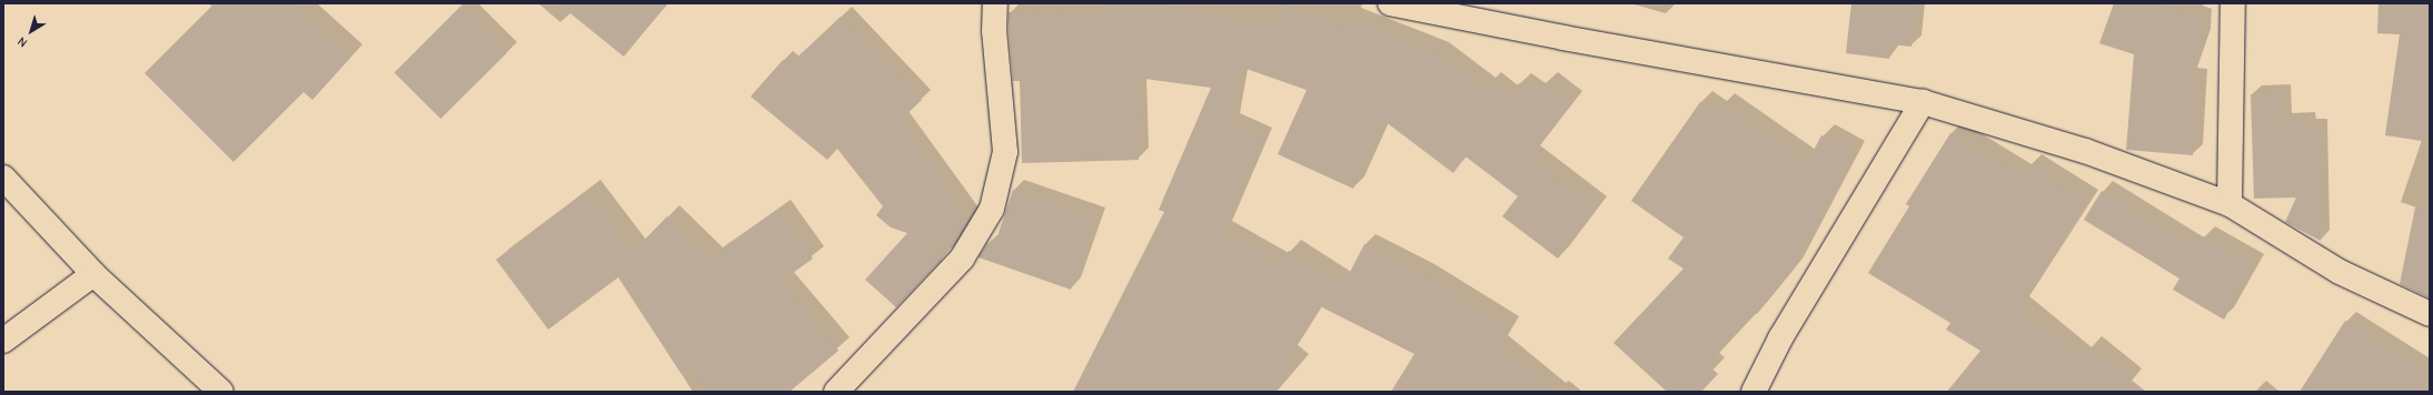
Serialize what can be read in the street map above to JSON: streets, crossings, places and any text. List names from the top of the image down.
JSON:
{
  "north": "bottom left"
}
